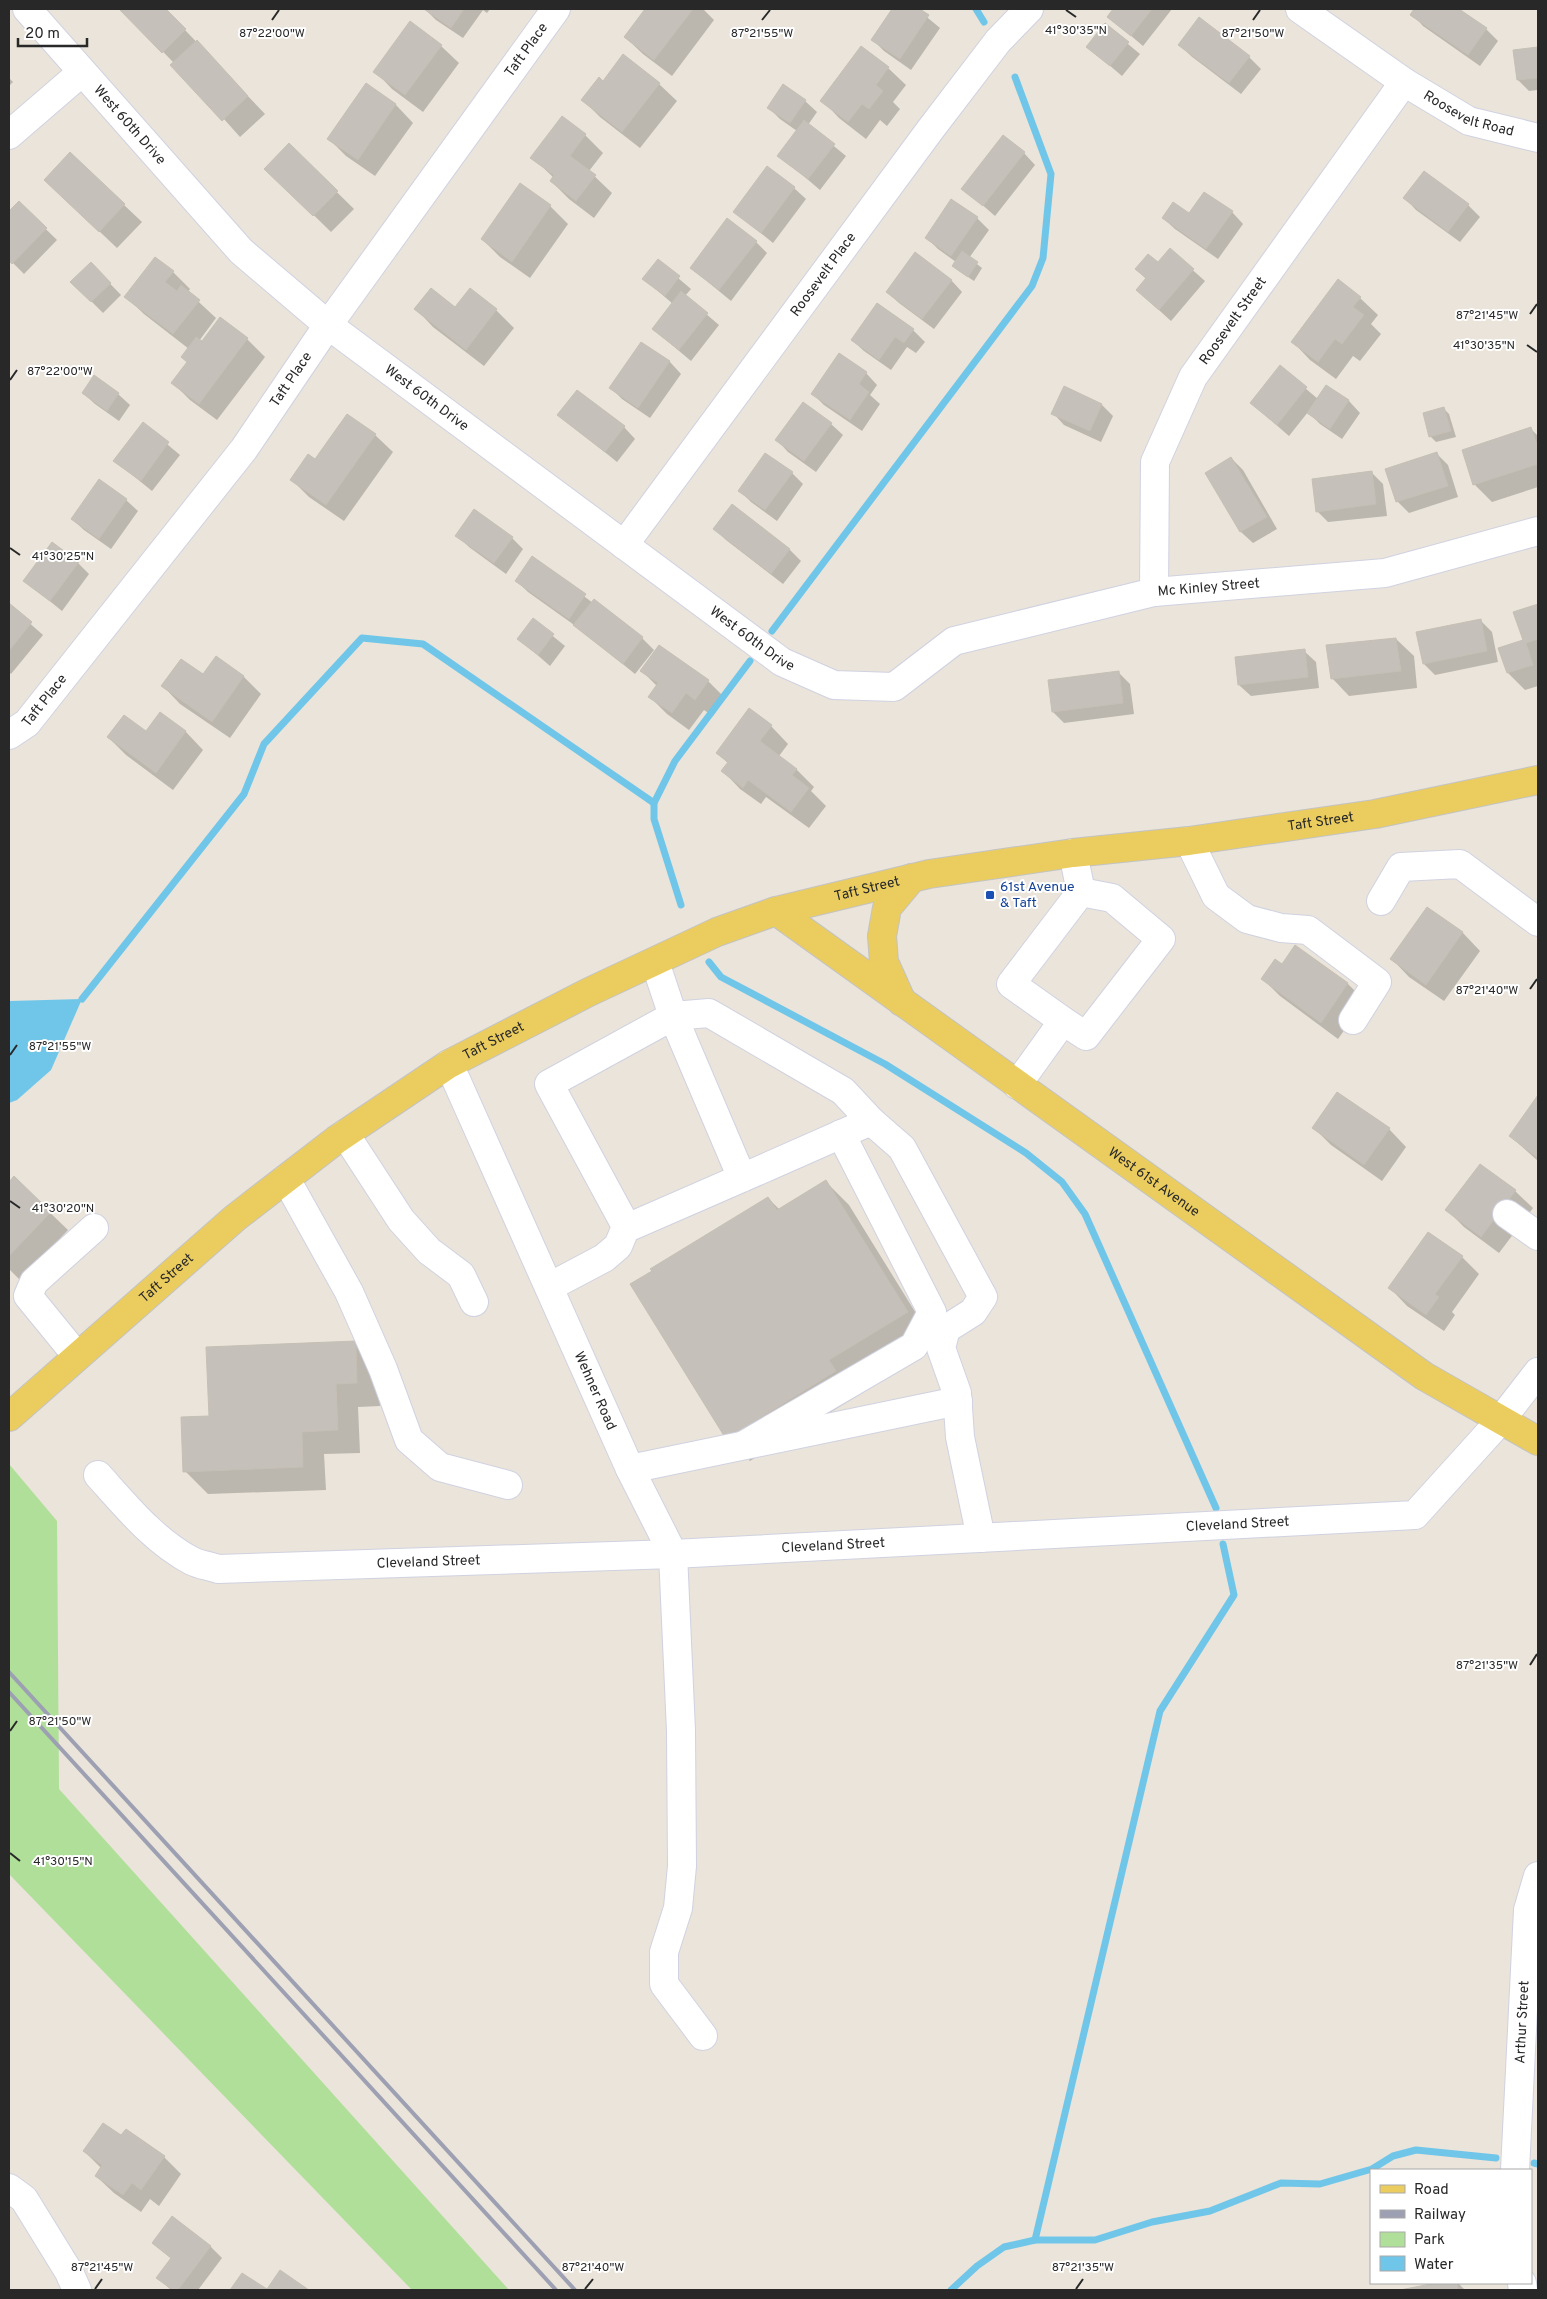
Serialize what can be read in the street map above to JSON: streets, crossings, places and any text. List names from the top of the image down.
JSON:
{
  "streets": {
    "main road": ["Taft Street", "West 61st Avenue"],
    "street": [
      "Taft Place",
      "Roosevelt Road",
      "West 60th Drive",
      "Roosevelt Place",
      "Roosevelt Street",
      "Mc Kinley Street",
      "Wehner Road",
      "Cleveland Street",
      "Arthur Street"
    ]
  },
  "crossings": [
    ["Taft Place", "West 60th Drive"],
    ["Roosevelt Road", "Roosevelt Street"],
    ["West 60th Drive", "Roosevelt Place"],
    ["West 60th Drive", "Mc Kinley Street"],
    ["Roosevelt Street", "Mc Kinley Street"],
    ["Taft Street", "West 61st Avenue"],
    ["Taft Street", "Wehner Road"],
    ["West 61st Avenue", "Cleveland Street"],
    ["Wehner Road", "Cleveland Street"]
  ],
  "places": {
    "transit": ["61st Avenue & Taft"]
  },
  "legend": [
    "Road",
    "Railway",
    "Park",
    "Water"
  ],
  "scale_bar": "20 m",
  "coordinates": [
    "41°30'35\"N",
    "87°22'00\"W",
    "87°21'55\"W",
    "87°21'50\"W",
    "87°21'45\"W",
    "41°30'25\"N",
    "87°21'40\"W",
    "41°30'20\"N",
    "87°21'35\"W",
    "41°30'15\"N"
  ]
}
